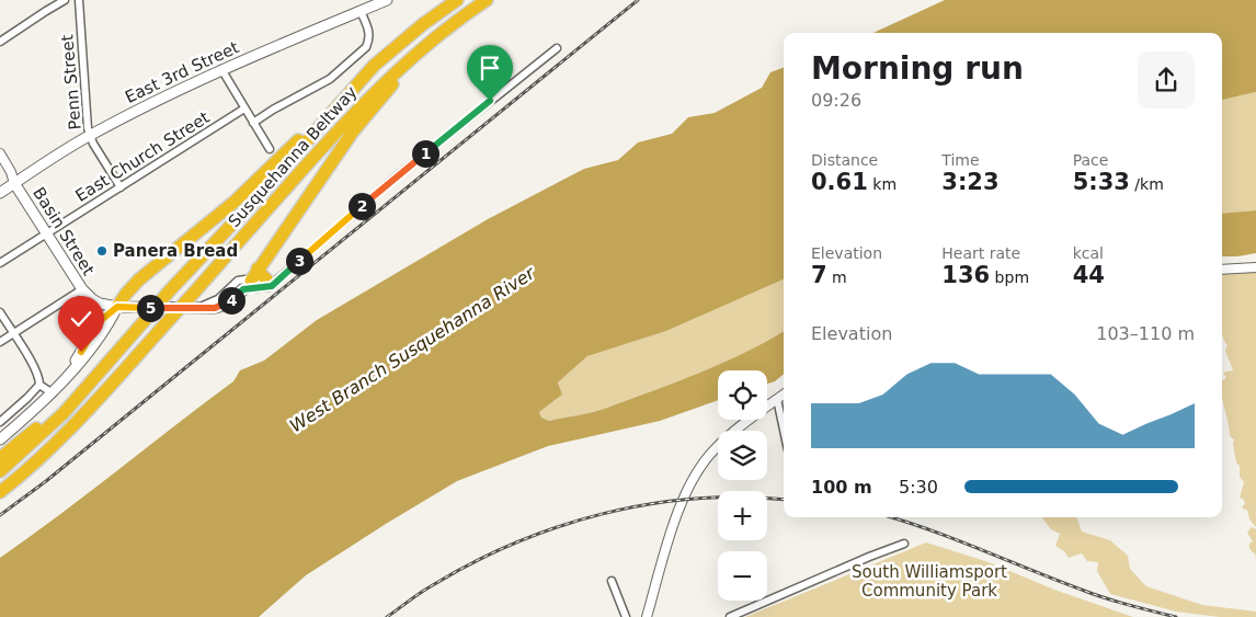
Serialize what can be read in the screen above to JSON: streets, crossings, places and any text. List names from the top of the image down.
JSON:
{
  "streets": {
    "highway": ["Susquehanna Beltway"],
    "main road": ["East 3rd Street", "Basin Street"],
    "street": ["Penn Street", "East Church Street"]
  },
  "crossings": [
    ["East 3rd Street", "Penn Street"],
    ["East 3rd Street", "Basin Street"],
    ["Penn Street", "East Church Street"],
    ["East Church Street", "Basin Street"]
  ],
  "water": ["West Branch Susquehanna River"],
  "parks": ["South Williamsport Community Park"],
  "places": ["Panera Bread"],
  "page": {
    "heading": ["Morning run", "09:26"],
    "stats": [
      ["Distance", "0.61 km"],
      ["Time", "3:23"],
      ["Pace", "5:33 /km"],
      ["Elevation", "7 m"],
      ["Heart rate", "136 bpm"],
      ["kcal", "44"]
    ],
    "pins": [
      "1",
      "2",
      "3",
      "4",
      "5"
    ],
    "chart": ["Elevation", "103–110 m"],
    "map_buttons": ["+", "−"],
    "list": [
      {
        "name": "100 m",
        "note": "5:30"
      }
    ]
  }
}
